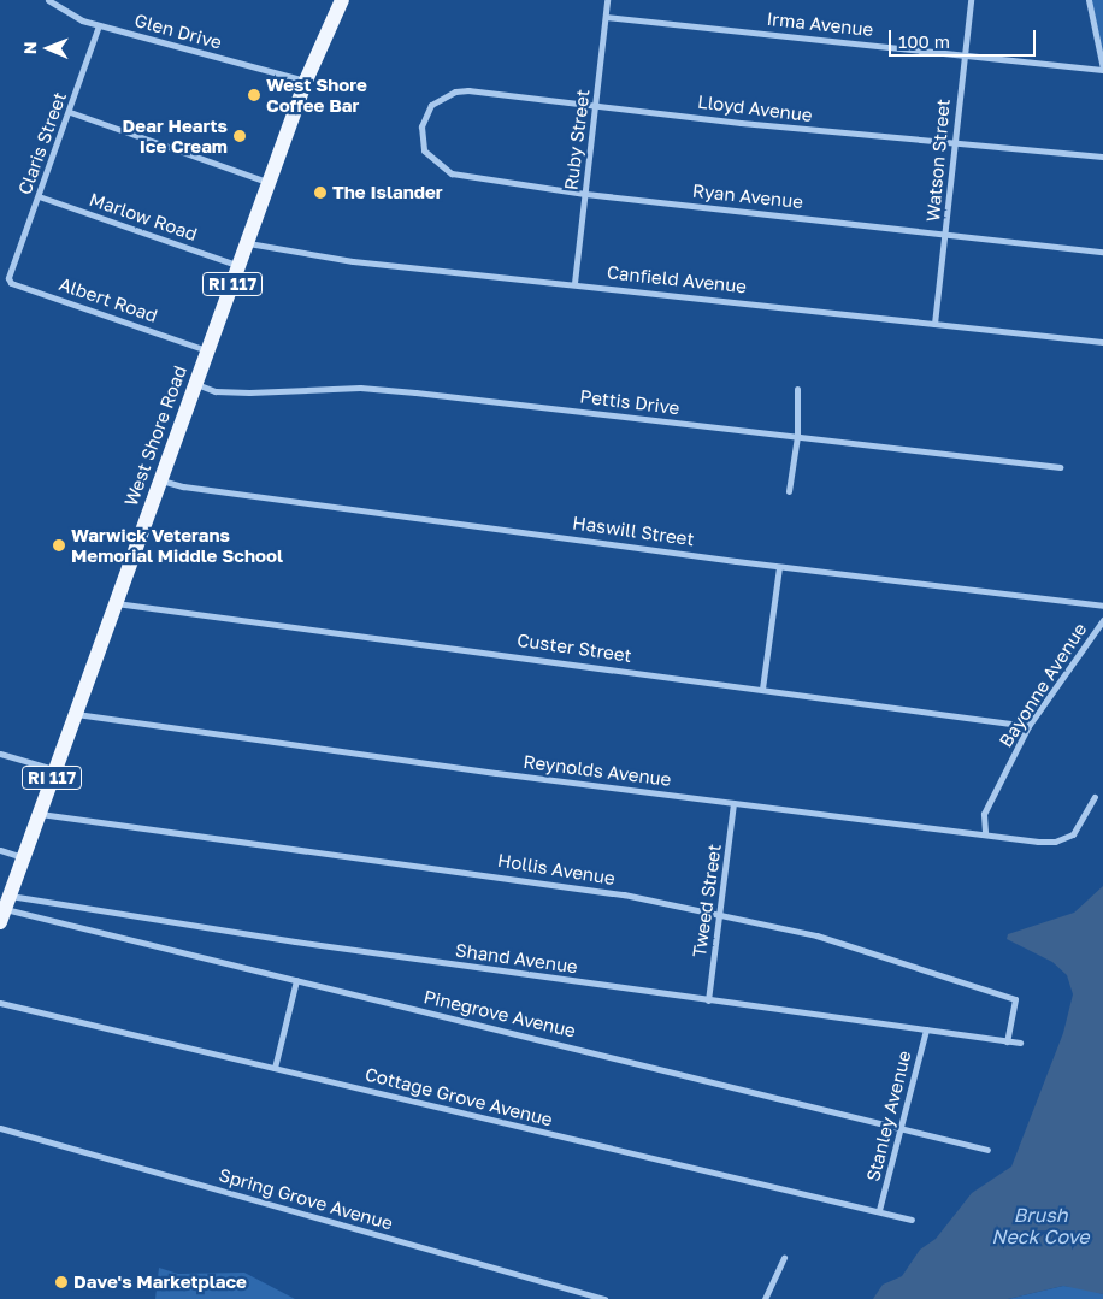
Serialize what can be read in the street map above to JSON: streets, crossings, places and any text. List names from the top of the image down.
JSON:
{
  "streets": {
    "main road": ["RI 117", "West Shore Road"],
    "street": [
      "Irma Avenue",
      "Glen Drive",
      "Lloyd Avenue",
      "Ruby Street",
      "Claris Street",
      "Watson Street",
      "Ryan Avenue",
      "Marlow Road",
      "Canfield Avenue",
      "Albert Road",
      "Pettis Drive",
      "Haswill Street",
      "Custer Street",
      "Bayonne Avenue",
      "Reynolds Avenue",
      "Hollis Avenue",
      "Tweed Street",
      "Shand Avenue",
      "Pinegrove Avenue",
      "Cottage Grove Avenue",
      "Stanley Avenue",
      "Spring Grove Avenue"
    ]
  },
  "crossings": [
    ["Irma Avenue", "Ruby Street"],
    ["Irma Avenue", "Watson Street"],
    ["Glen Drive", "Claris Street"],
    ["Glen Drive", "West Shore Road"],
    ["Lloyd Avenue", "Ruby Street"],
    ["Lloyd Avenue", "Watson Street"],
    ["Lloyd Avenue", "Ryan Avenue"],
    ["Ruby Street", "Ryan Avenue"],
    ["Ruby Street", "Canfield Avenue"],
    ["Claris Street", "Marlow Road"],
    ["Claris Street", "Albert Road"],
    ["Watson Street", "Ryan Avenue"],
    ["Watson Street", "Canfield Avenue"],
    ["Marlow Road", "West Shore Road"],
    ["Canfield Avenue", "West Shore Road"],
    ["Albert Road", "West Shore Road"],
    ["Pettis Drive", "West Shore Road"],
    ["West Shore Road", "Haswill Street"],
    ["West Shore Road", "Custer Street"],
    ["West Shore Road", "Reynolds Avenue"],
    ["West Shore Road", "Hollis Avenue"],
    ["West Shore Road", "Shand Avenue"],
    ["West Shore Road", "Pinegrove Avenue"],
    ["Custer Street", "Bayonne Avenue"],
    ["Bayonne Avenue", "Reynolds Avenue"],
    ["Reynolds Avenue", "Tweed Street"],
    ["Hollis Avenue", "Tweed Street"],
    ["Hollis Avenue", "Shand Avenue"],
    ["Tweed Street", "Shand Avenue"],
    ["Shand Avenue", "Pinegrove Avenue"],
    ["Shand Avenue", "Stanley Avenue"],
    ["Pinegrove Avenue", "Stanley Avenue"],
    ["Cottage Grove Avenue", "Stanley Avenue"]
  ],
  "water": ["Brush Neck Cove"],
  "places": [
    "West Shore Coffee Bar",
    "Dear Hearts Ice Cream",
    "The Islander",
    "Warwick Veterans Memorial Middle School",
    "Dave's Marketplace"
  ],
  "scale_bar": "100 m",
  "north": "left"
}
